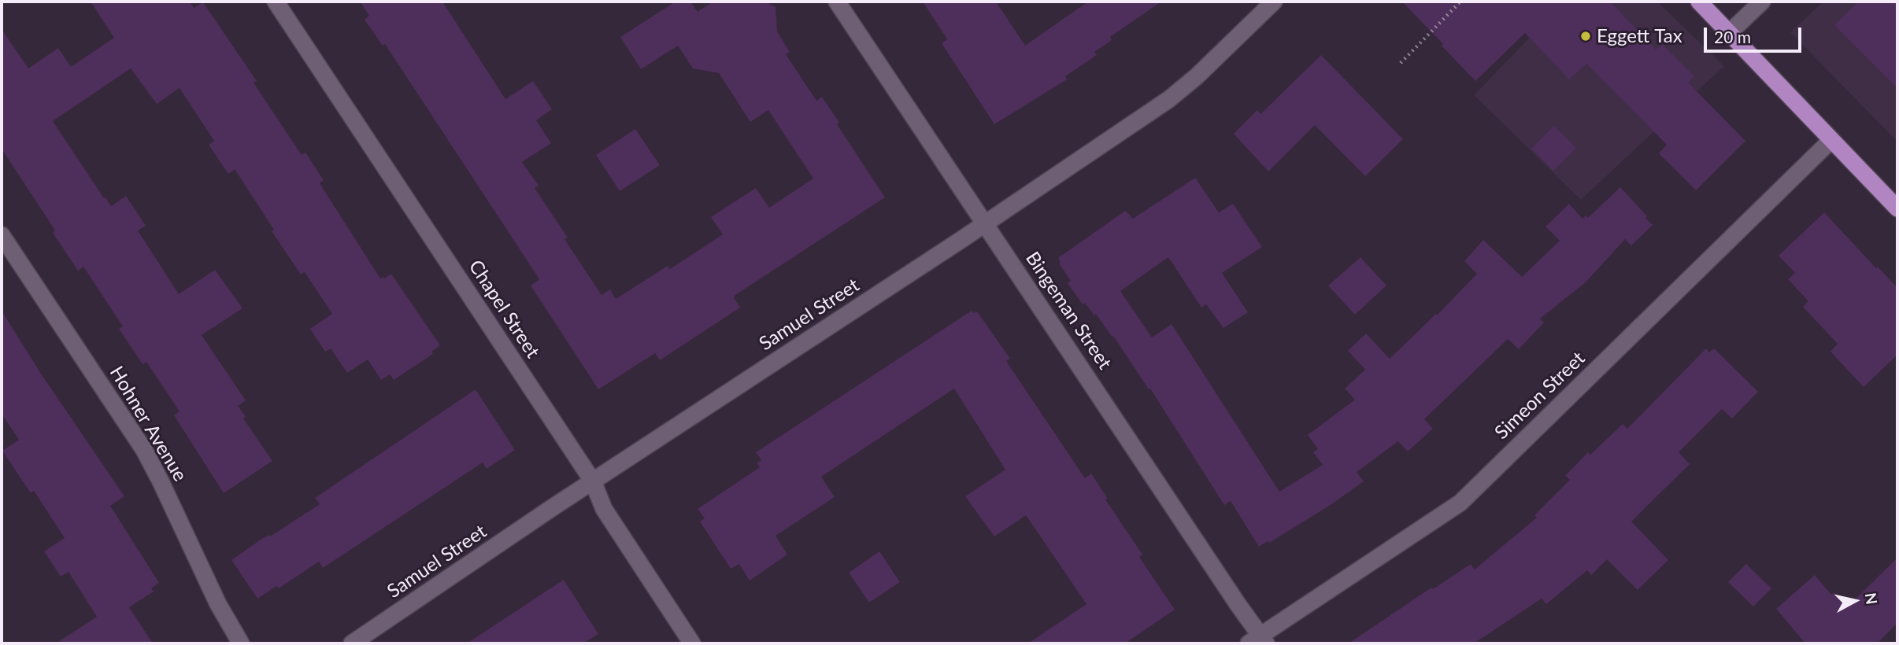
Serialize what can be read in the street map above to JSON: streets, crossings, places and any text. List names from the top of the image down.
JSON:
{
  "streets": {
    "street": [
      "Chapel Street",
      "Bingeman Street",
      "Samuel Street",
      "Simeon Street",
      "Hohner Avenue"
    ]
  },
  "crossings": [
    ["Chapel Street", "Samuel Street"],
    ["Bingeman Street", "Samuel Street"],
    ["Bingeman Street", "Simeon Street"]
  ],
  "places": ["Eggett Tax"],
  "scale_bar": "20 m",
  "north": "right"
}
